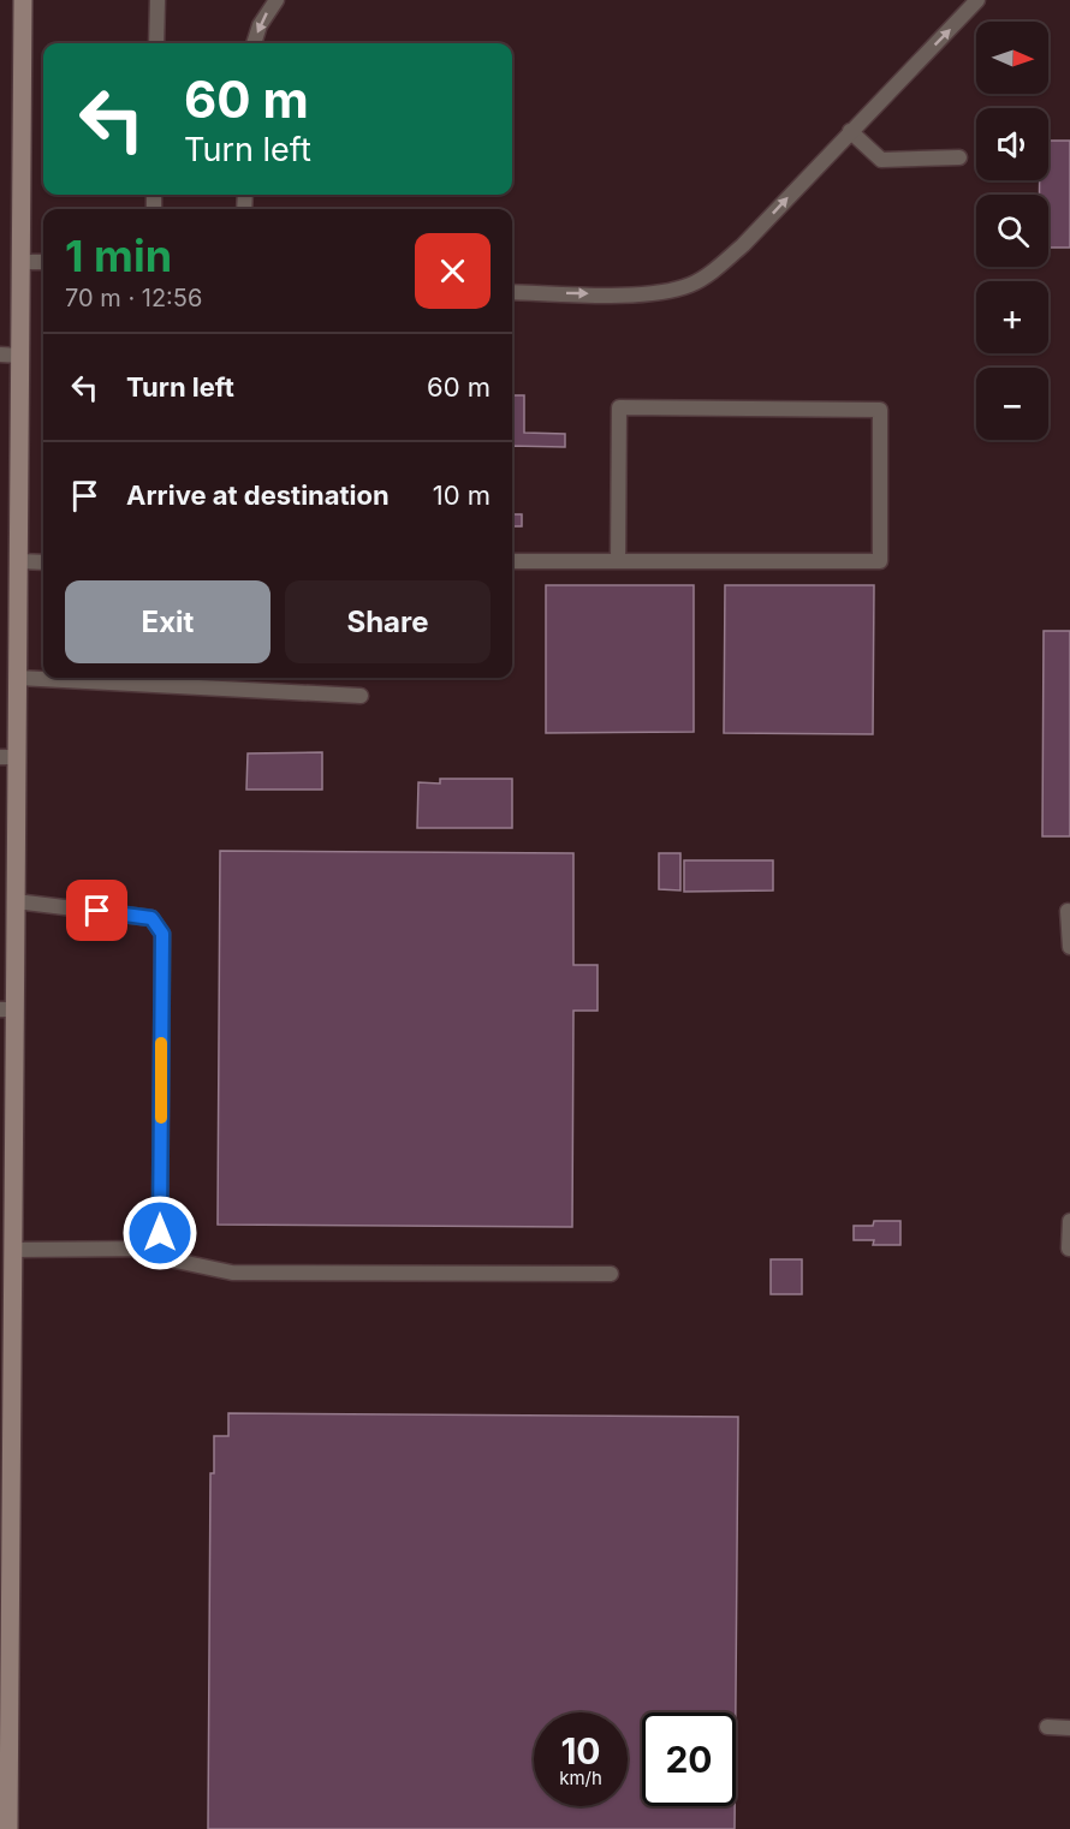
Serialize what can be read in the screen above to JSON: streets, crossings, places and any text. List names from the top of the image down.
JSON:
{
  "north": "right",
  "page": {
    "map_buttons": ["+", "−"],
    "turn": ["60 m", "Turn left"],
    "heading": ["1 min", "70 m · 12:56"],
    "list": [
      {
        "name": "Turn left",
        "value": "60 m"
      },
      {
        "name": "Arrive at destination",
        "value": "10 m"
      }
    ],
    "buttons": ["Exit", "Share"],
    "speed": "10 km/h",
    "limit": "20"
  }
}
